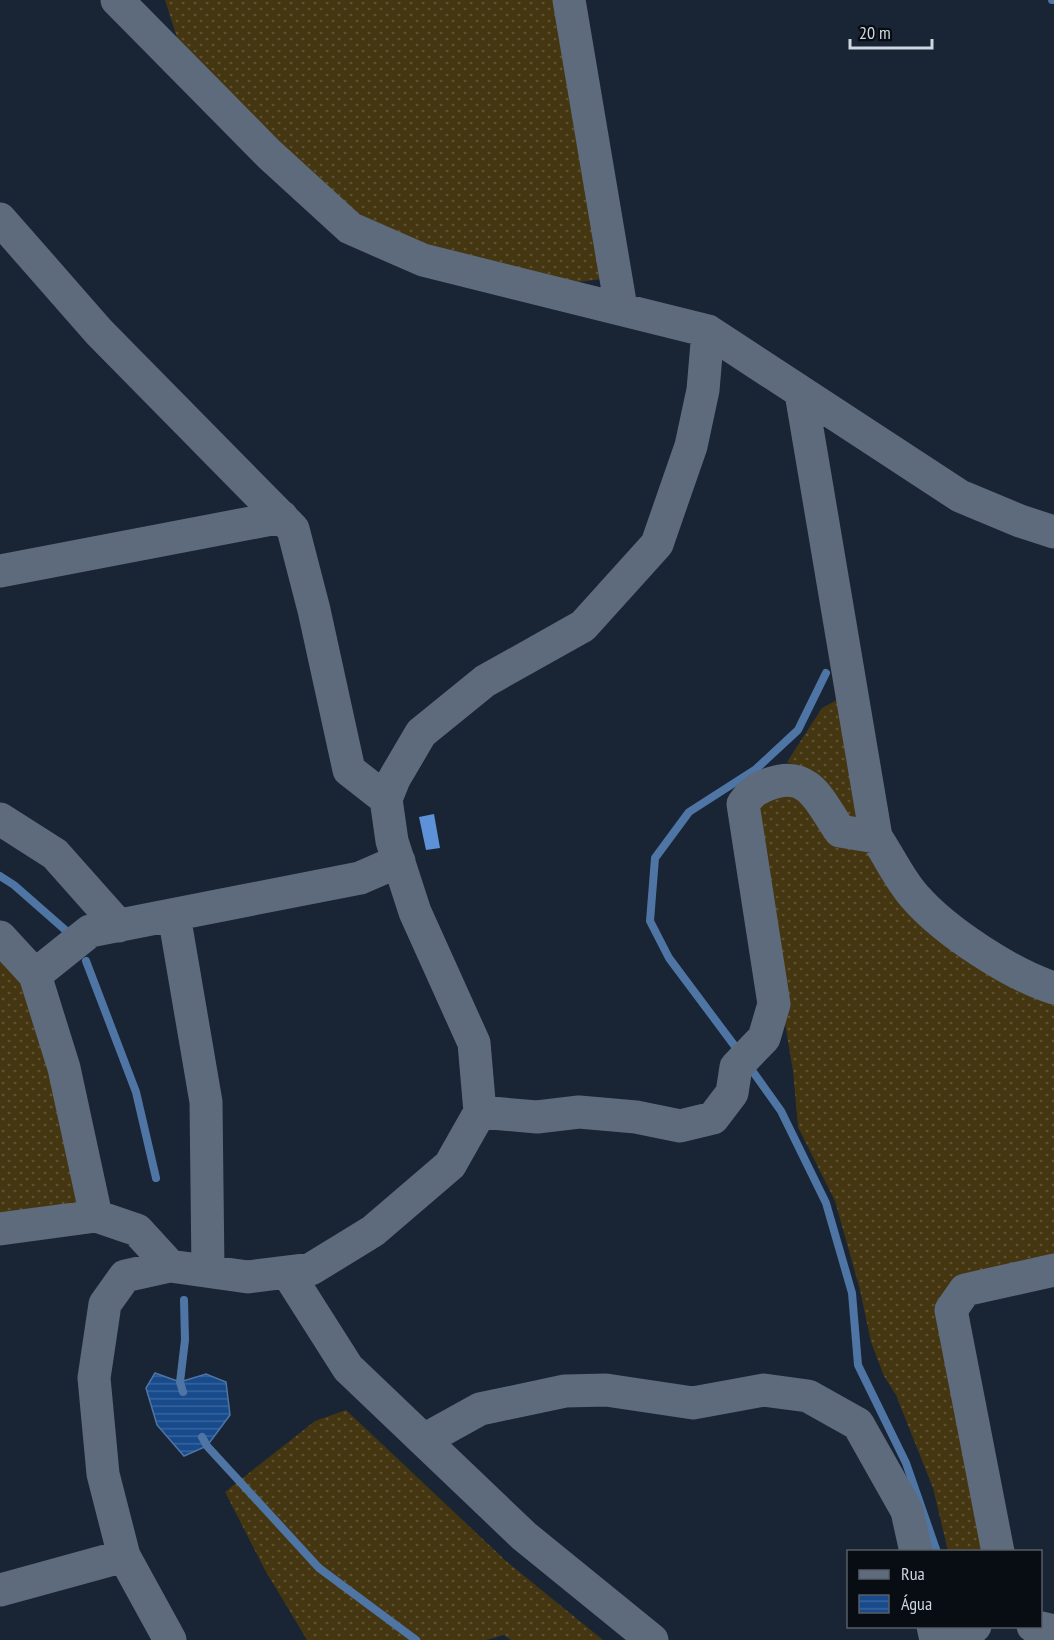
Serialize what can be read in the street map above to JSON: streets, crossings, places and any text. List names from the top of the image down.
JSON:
{
  "legend": ["Rua", "Água"],
  "scale_bar": "20 m"
}
